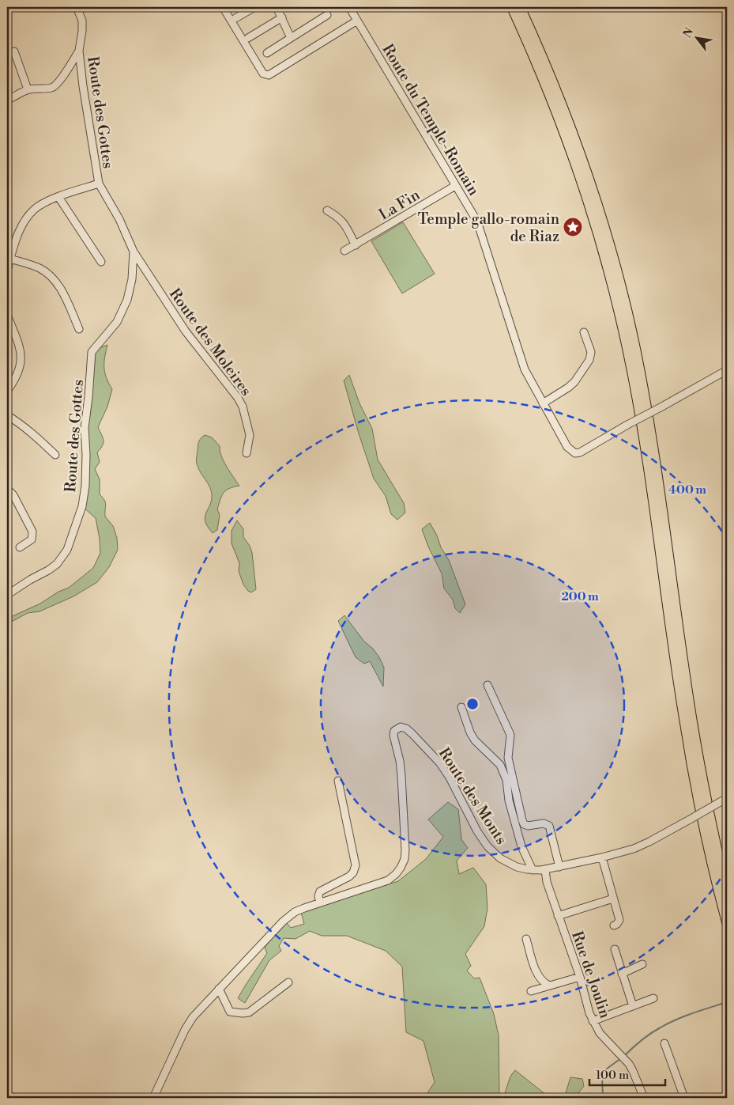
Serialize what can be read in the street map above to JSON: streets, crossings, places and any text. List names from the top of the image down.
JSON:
{
  "streets": {
    "street": [
      "Route des Gottes",
      "Route du Temple-Romain",
      "La Fin",
      "Route des Moleires",
      "Route des Monts",
      "Rue de Joulin"
    ]
  },
  "crossings": [
    ["Route des Gottes", "Route des Moleires"],
    ["Route du Temple-Romain", "La Fin"],
    ["Route des Monts", "Rue de Joulin"]
  ],
  "places": {
    "place": ["Temple gallo-romain de Riaz"]
  },
  "scale_bar": "100 m",
  "north": "top left",
  "rings": ["400 m", "200 m"]
}
